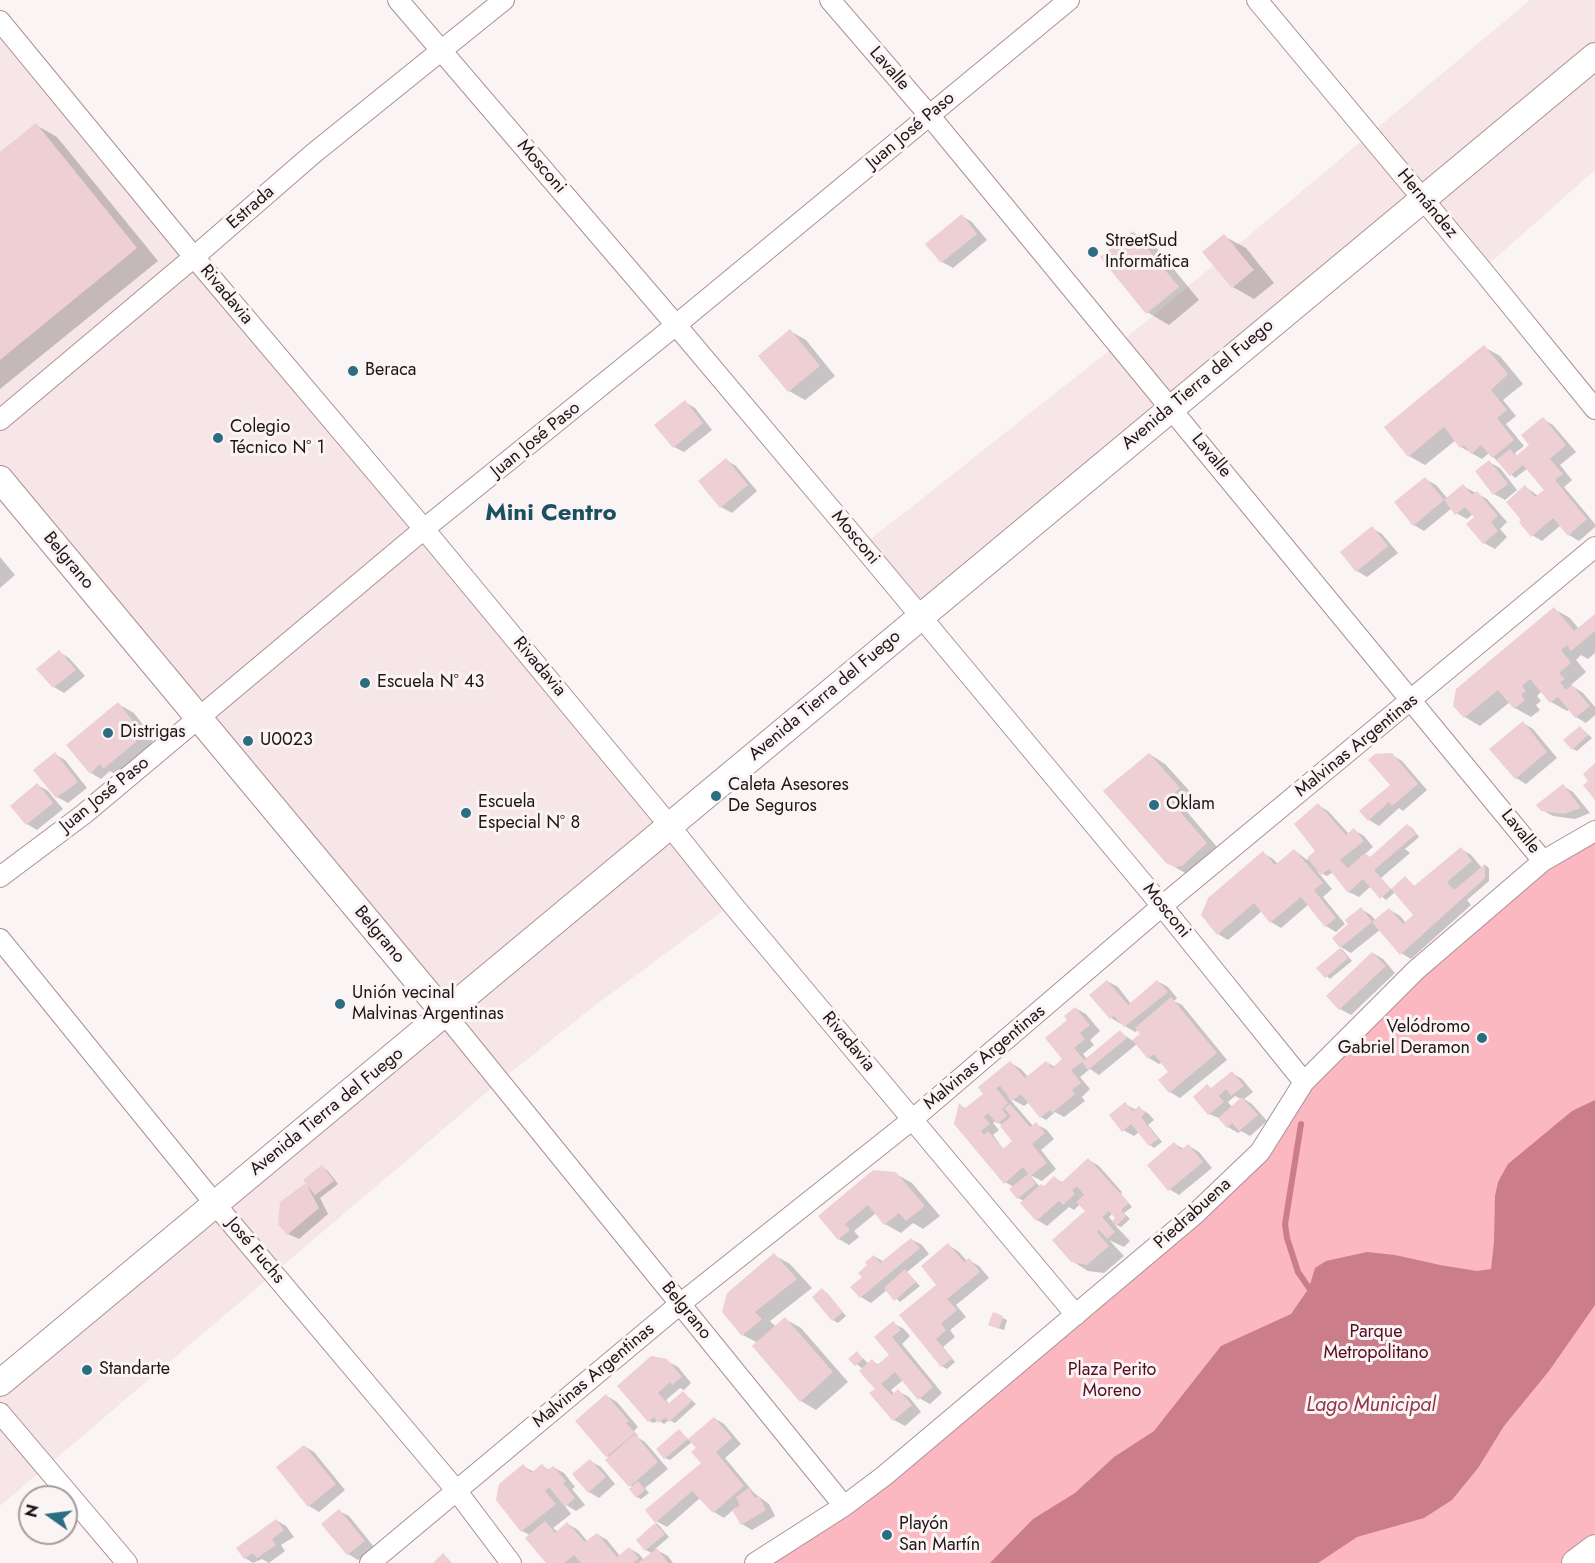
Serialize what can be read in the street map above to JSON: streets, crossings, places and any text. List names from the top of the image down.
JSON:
{
  "streets": {
    "street": [
      "Lavalle",
      "Juan José Paso",
      "Mosconi",
      "Hernández",
      "Estrada",
      "Rivadavia",
      "Avenida Tierra del Fuego",
      "Belgrano",
      "Malvinas Argentinas",
      "Piedrabuena",
      "José Fuchs"
    ]
  },
  "crossings": [
    ["Lavalle", "Juan José Paso"],
    ["Lavalle", "Avenida Tierra del Fuego"],
    ["Lavalle", "Malvinas Argentinas"],
    ["Lavalle", "Piedrabuena"],
    ["Juan José Paso", "Mosconi"],
    ["Juan José Paso", "Rivadavia"],
    ["Juan José Paso", "Belgrano"],
    ["Mosconi", "Estrada"],
    ["Mosconi", "Avenida Tierra del Fuego"],
    ["Mosconi", "Malvinas Argentinas"],
    ["Mosconi", "Piedrabuena"],
    ["Hernández", "Avenida Tierra del Fuego"],
    ["Estrada", "Rivadavia"],
    ["Rivadavia", "Avenida Tierra del Fuego"],
    ["Rivadavia", "Malvinas Argentinas"],
    ["Rivadavia", "Piedrabuena"],
    ["Avenida Tierra del Fuego", "Belgrano"],
    ["Avenida Tierra del Fuego", "José Fuchs"],
    ["Belgrano", "Malvinas Argentinas"],
    ["Belgrano", "Piedrabuena"],
    ["Malvinas Argentinas", "José Fuchs"]
  ],
  "districts": ["Mini Centro"],
  "water": ["Lago Municipal"],
  "parks": ["Parque Metropolitano", "Plaza Perito Moreno"],
  "places": [
    "StreetSud Informática",
    "Beraca",
    "Colegio Técnico Nº 1",
    "Escuela Nº 43",
    "Distrigas",
    "U0023",
    "Caleta Asesores De Seguros",
    "Oklam",
    "Escuela Especial Nº 8",
    "Unión vecinal Malvinas Argentinas",
    "Velódromo Gabriel Deramon",
    "Standarte",
    "Playón San Martín"
  ],
  "north": "left"
}
